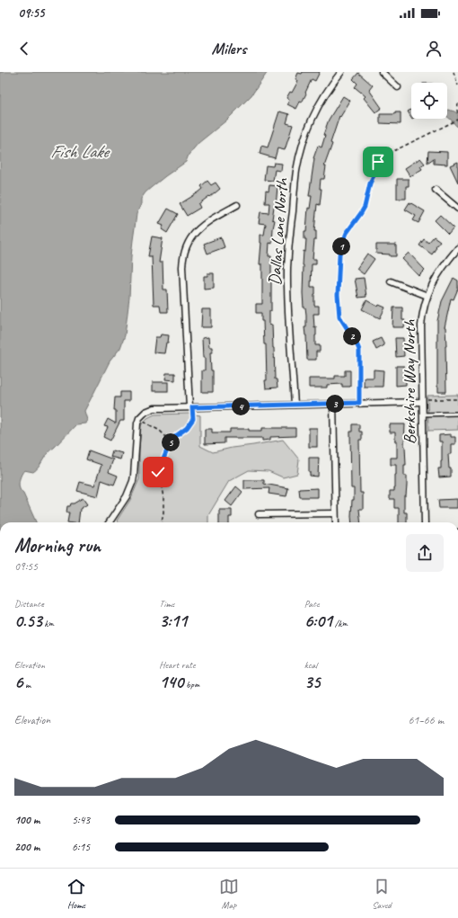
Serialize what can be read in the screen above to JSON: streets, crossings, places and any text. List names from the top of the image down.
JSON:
{
  "streets": {
    "street": ["Dallas Lane North", "Berkshire Way North"]
  },
  "water": ["Fish Lake"],
  "page": {
    "status": "09:55",
    "header": "Milers",
    "pins": [
      "1",
      "2",
      "3",
      "4",
      "5"
    ],
    "heading": ["Morning run", "09:55"],
    "stats": [
      ["Distance", "0.53 km"],
      ["Time", "3:11"],
      ["Pace", "6:01 /km"],
      ["Elevation", "6 m"],
      ["Heart rate", "140 bpm"],
      ["kcal", "35"]
    ],
    "chart": ["Elevation", "61–66 m"],
    "list": [
      {
        "name": "100 m",
        "note": "5:43"
      },
      {
        "name": "200 m",
        "note": "6:15"
      }
    ],
    "tabs": ["Home", "Map", "Saved"]
  }
}
